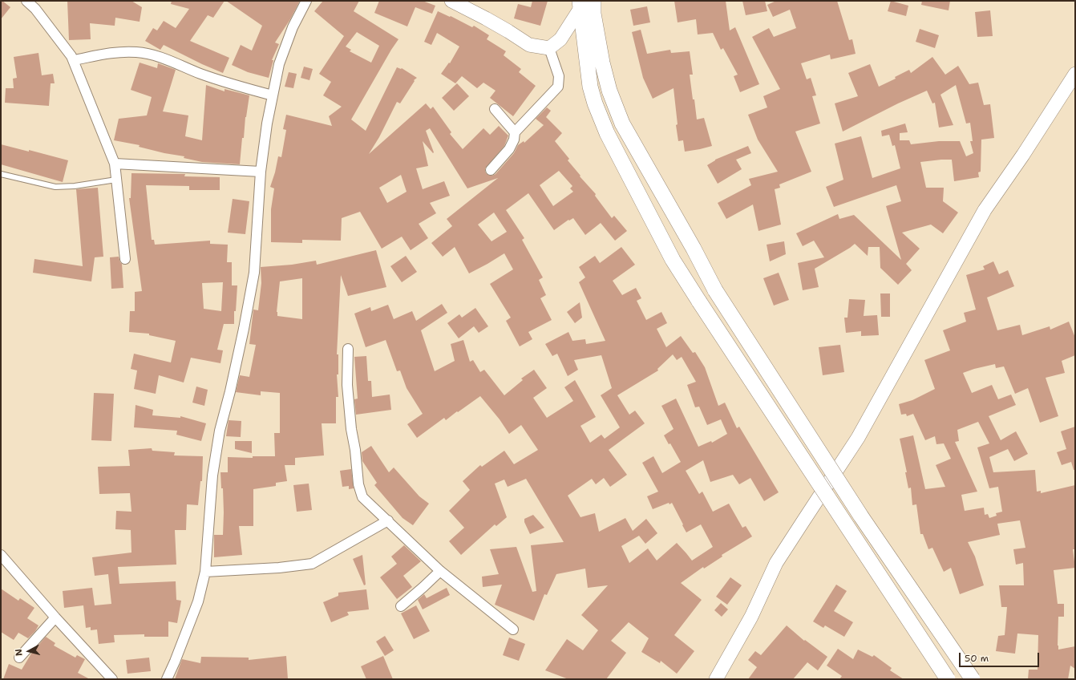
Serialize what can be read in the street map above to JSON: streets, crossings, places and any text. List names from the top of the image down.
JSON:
{
  "scale_bar": "50 m",
  "north": "left"
}
